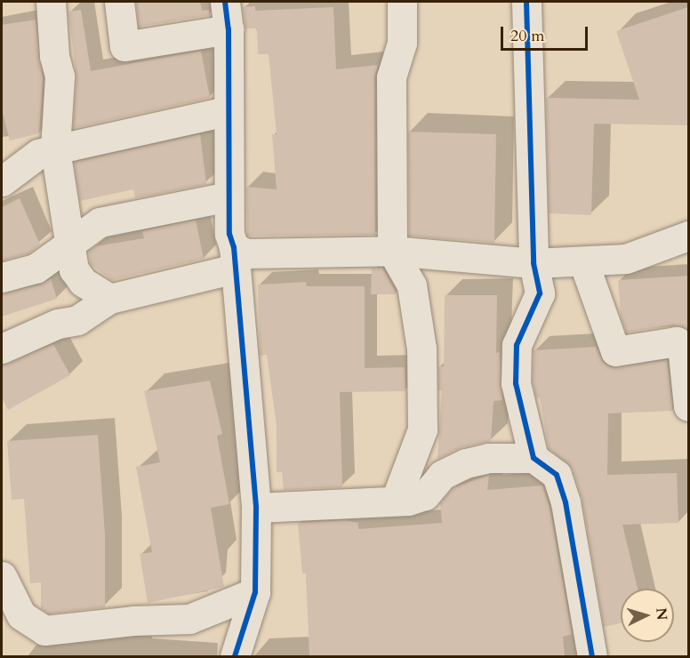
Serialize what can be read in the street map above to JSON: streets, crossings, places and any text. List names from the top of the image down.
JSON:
{
  "scale_bar": "20 m",
  "north": "right"
}
